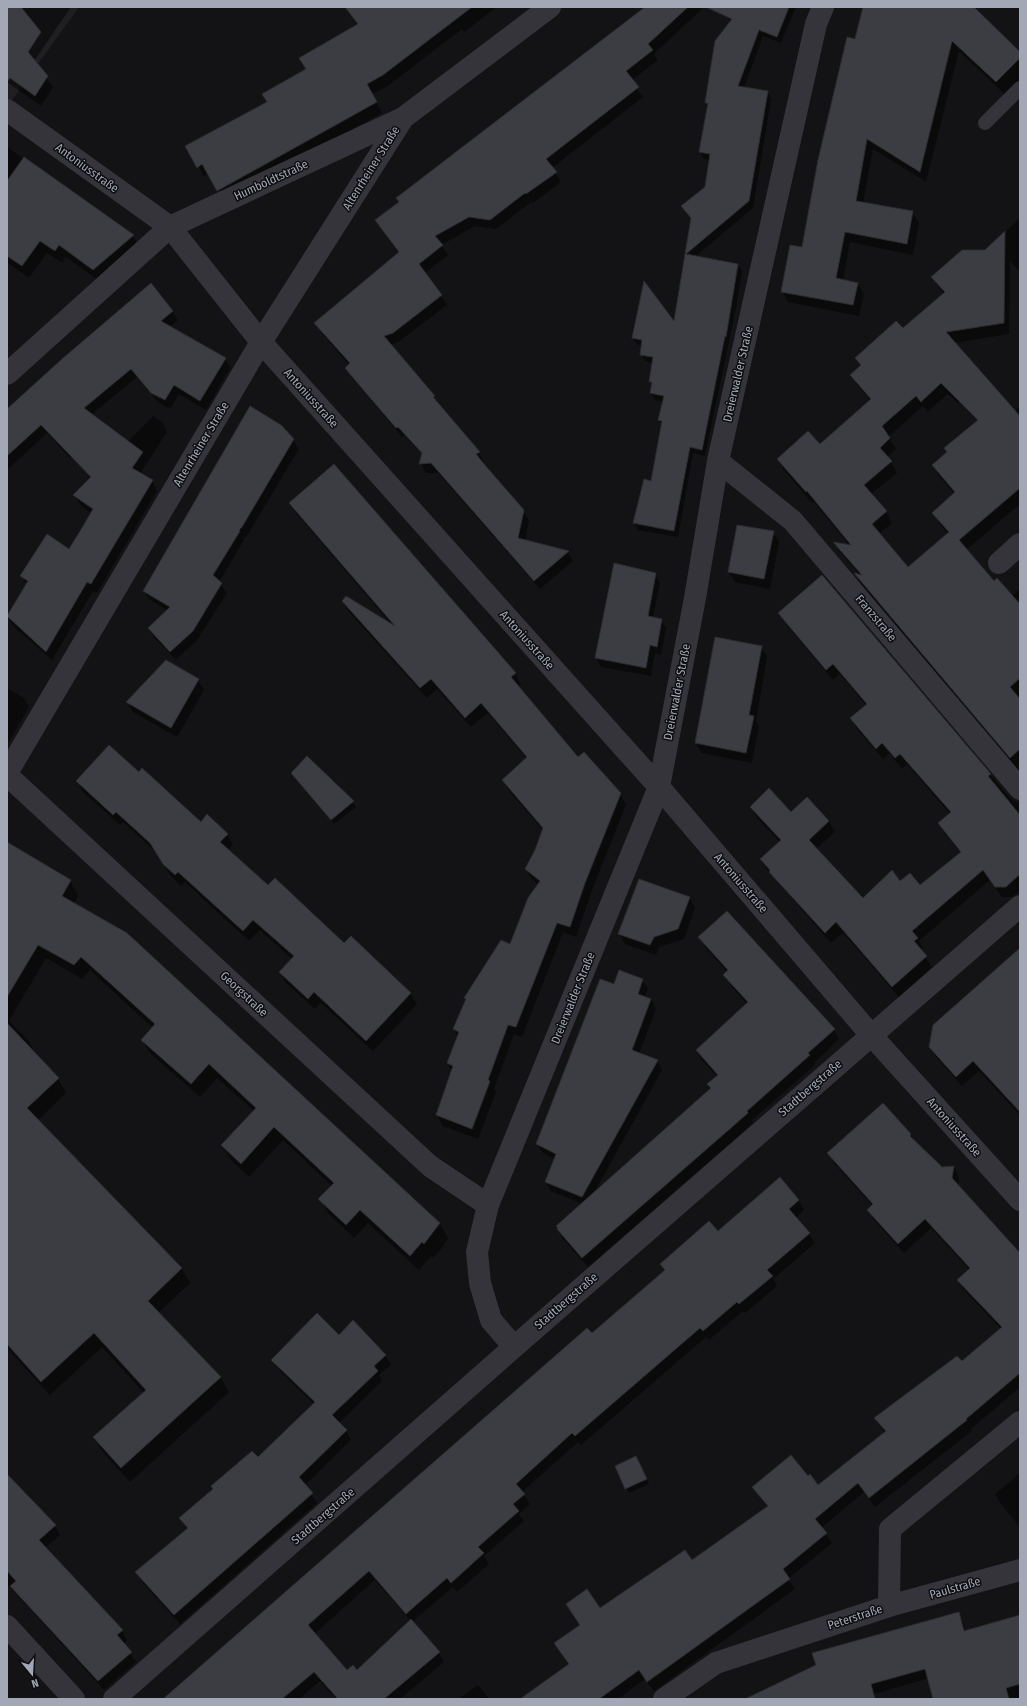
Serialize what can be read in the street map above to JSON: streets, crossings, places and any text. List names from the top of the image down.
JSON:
{
  "streets": {
    "street": [
      "Antoniusstraße",
      "Altenrheiner Straße",
      "Humboldtstraße",
      "Dreierwalder Straße",
      "Franzstraße",
      "Georgstraße",
      "Stadtbergstraße",
      "Paulstraße",
      "Peterstraße"
    ]
  },
  "crossings": [
    ["Antoniusstraße", "Altenrheiner Straße"],
    ["Antoniusstraße", "Humboldtstraße"],
    ["Antoniusstraße", "Dreierwalder Straße"],
    ["Antoniusstraße", "Stadtbergstraße"],
    ["Altenrheiner Straße", "Humboldtstraße"],
    ["Altenrheiner Straße", "Georgstraße"],
    ["Dreierwalder Straße", "Franzstraße"],
    ["Dreierwalder Straße", "Georgstraße"],
    ["Dreierwalder Straße", "Stadtbergstraße"],
    ["Paulstraße", "Peterstraße"]
  ],
  "north": "bottom"
}
